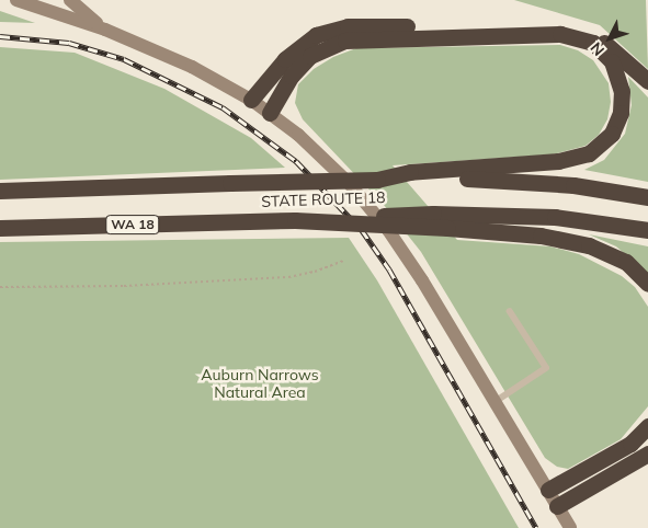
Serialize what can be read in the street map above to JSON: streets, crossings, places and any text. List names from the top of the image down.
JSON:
{
  "streets": {
    "highway": ["STATE ROUTE 18", "WA 18"]
  },
  "parks": ["Auburn Narrows Natural Area"],
  "north": "bottom left"
}
